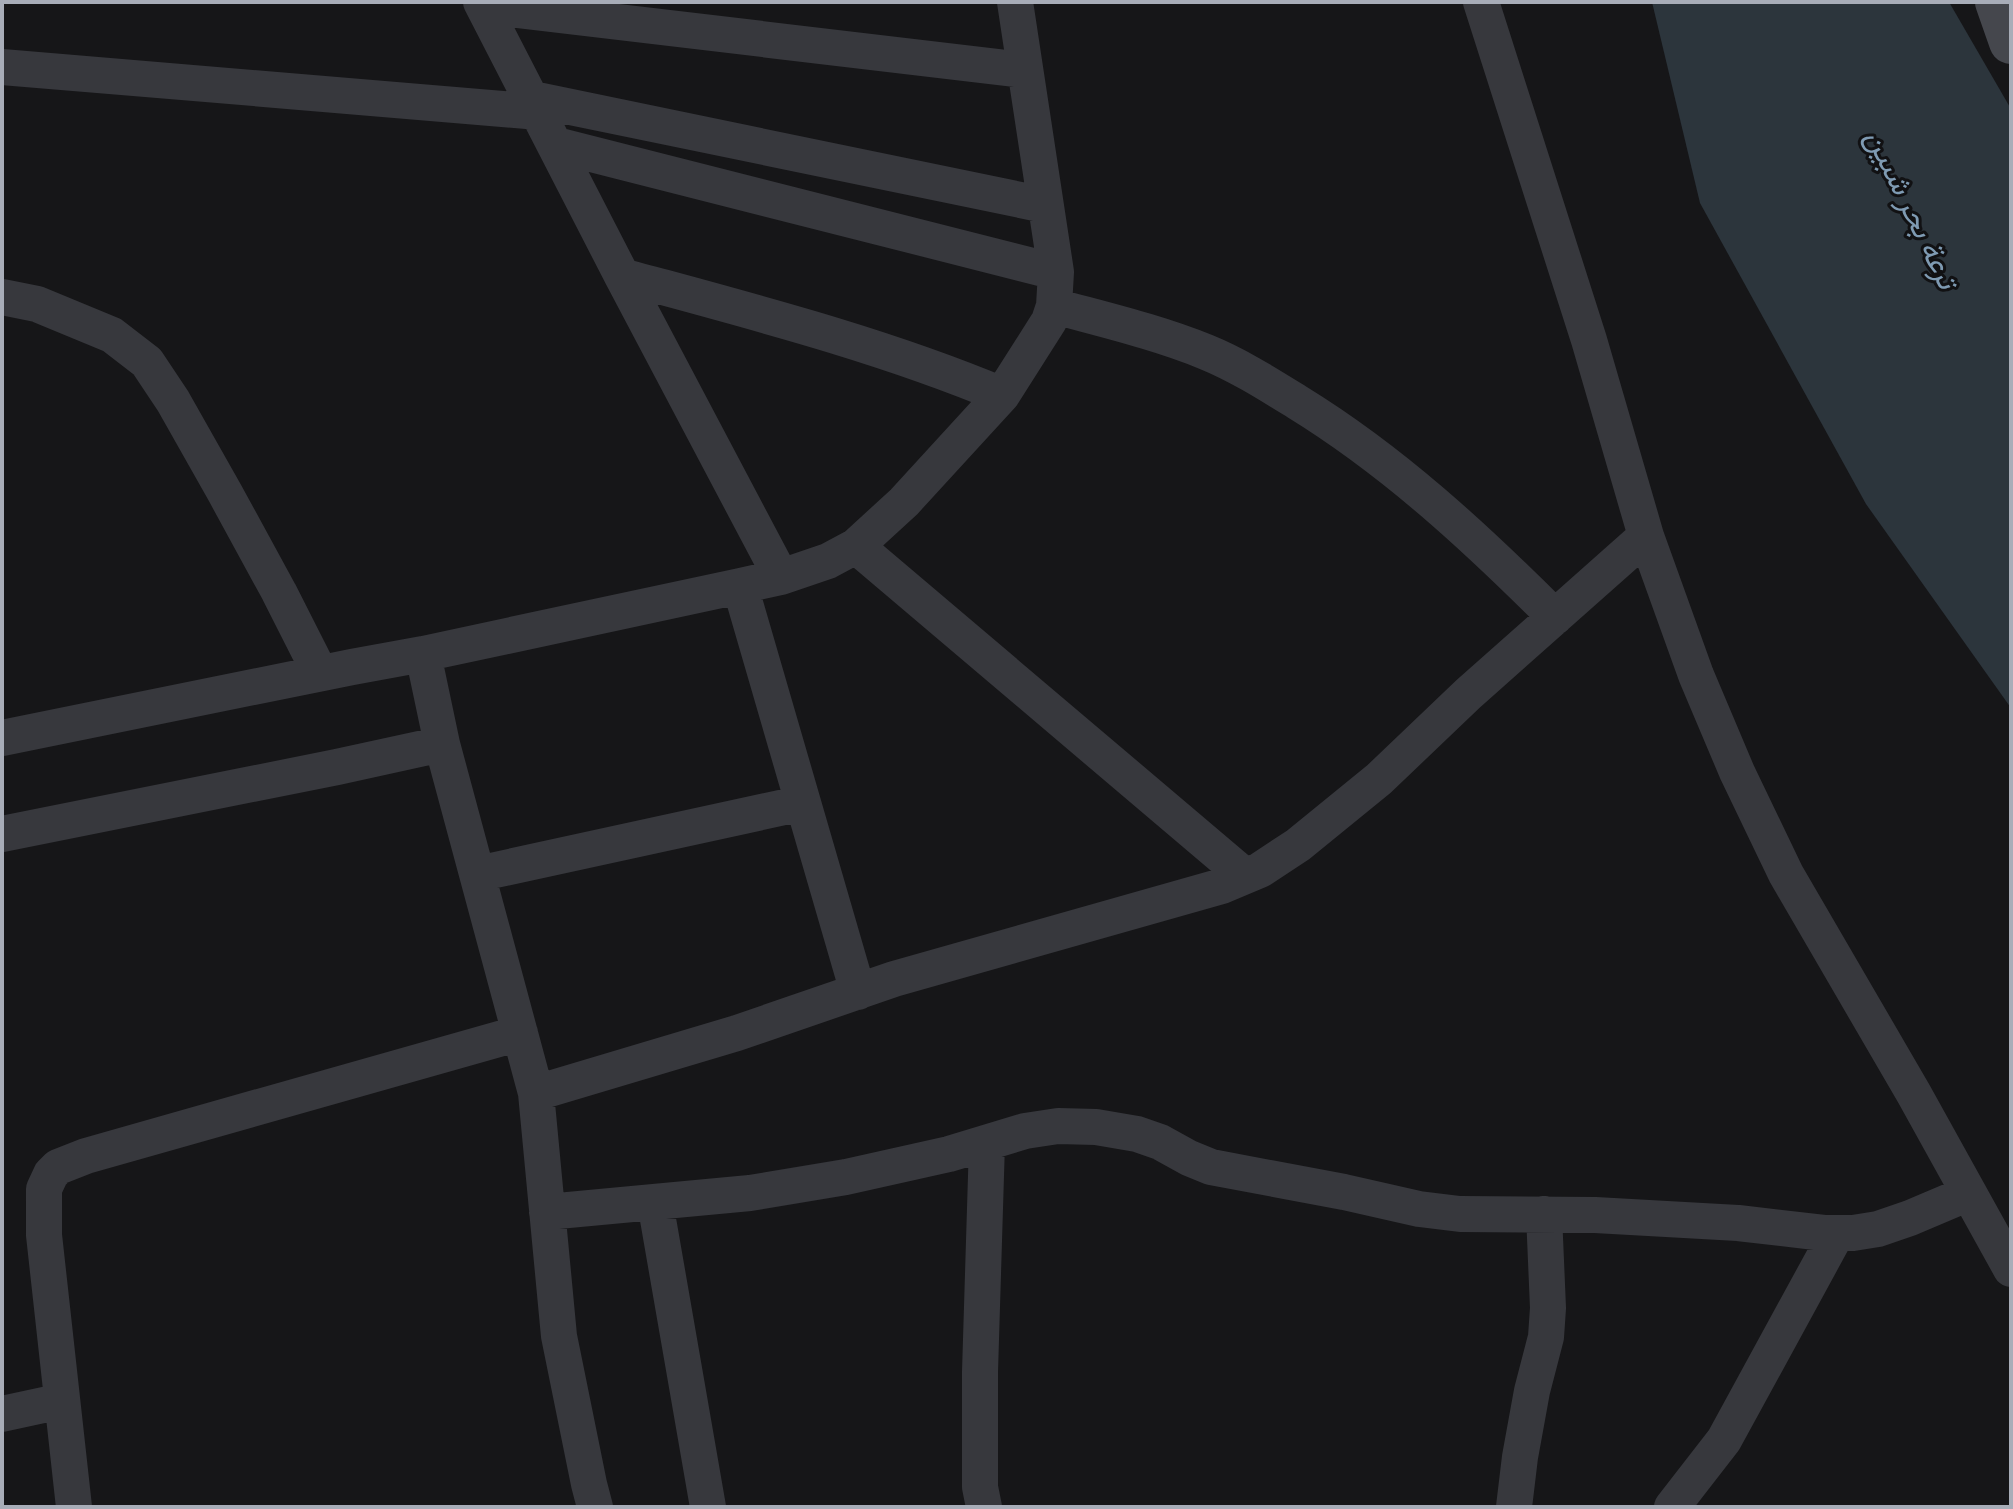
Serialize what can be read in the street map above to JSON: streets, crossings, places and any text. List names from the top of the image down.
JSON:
{
  "water": ["ترعة بحر شبين"]
}
